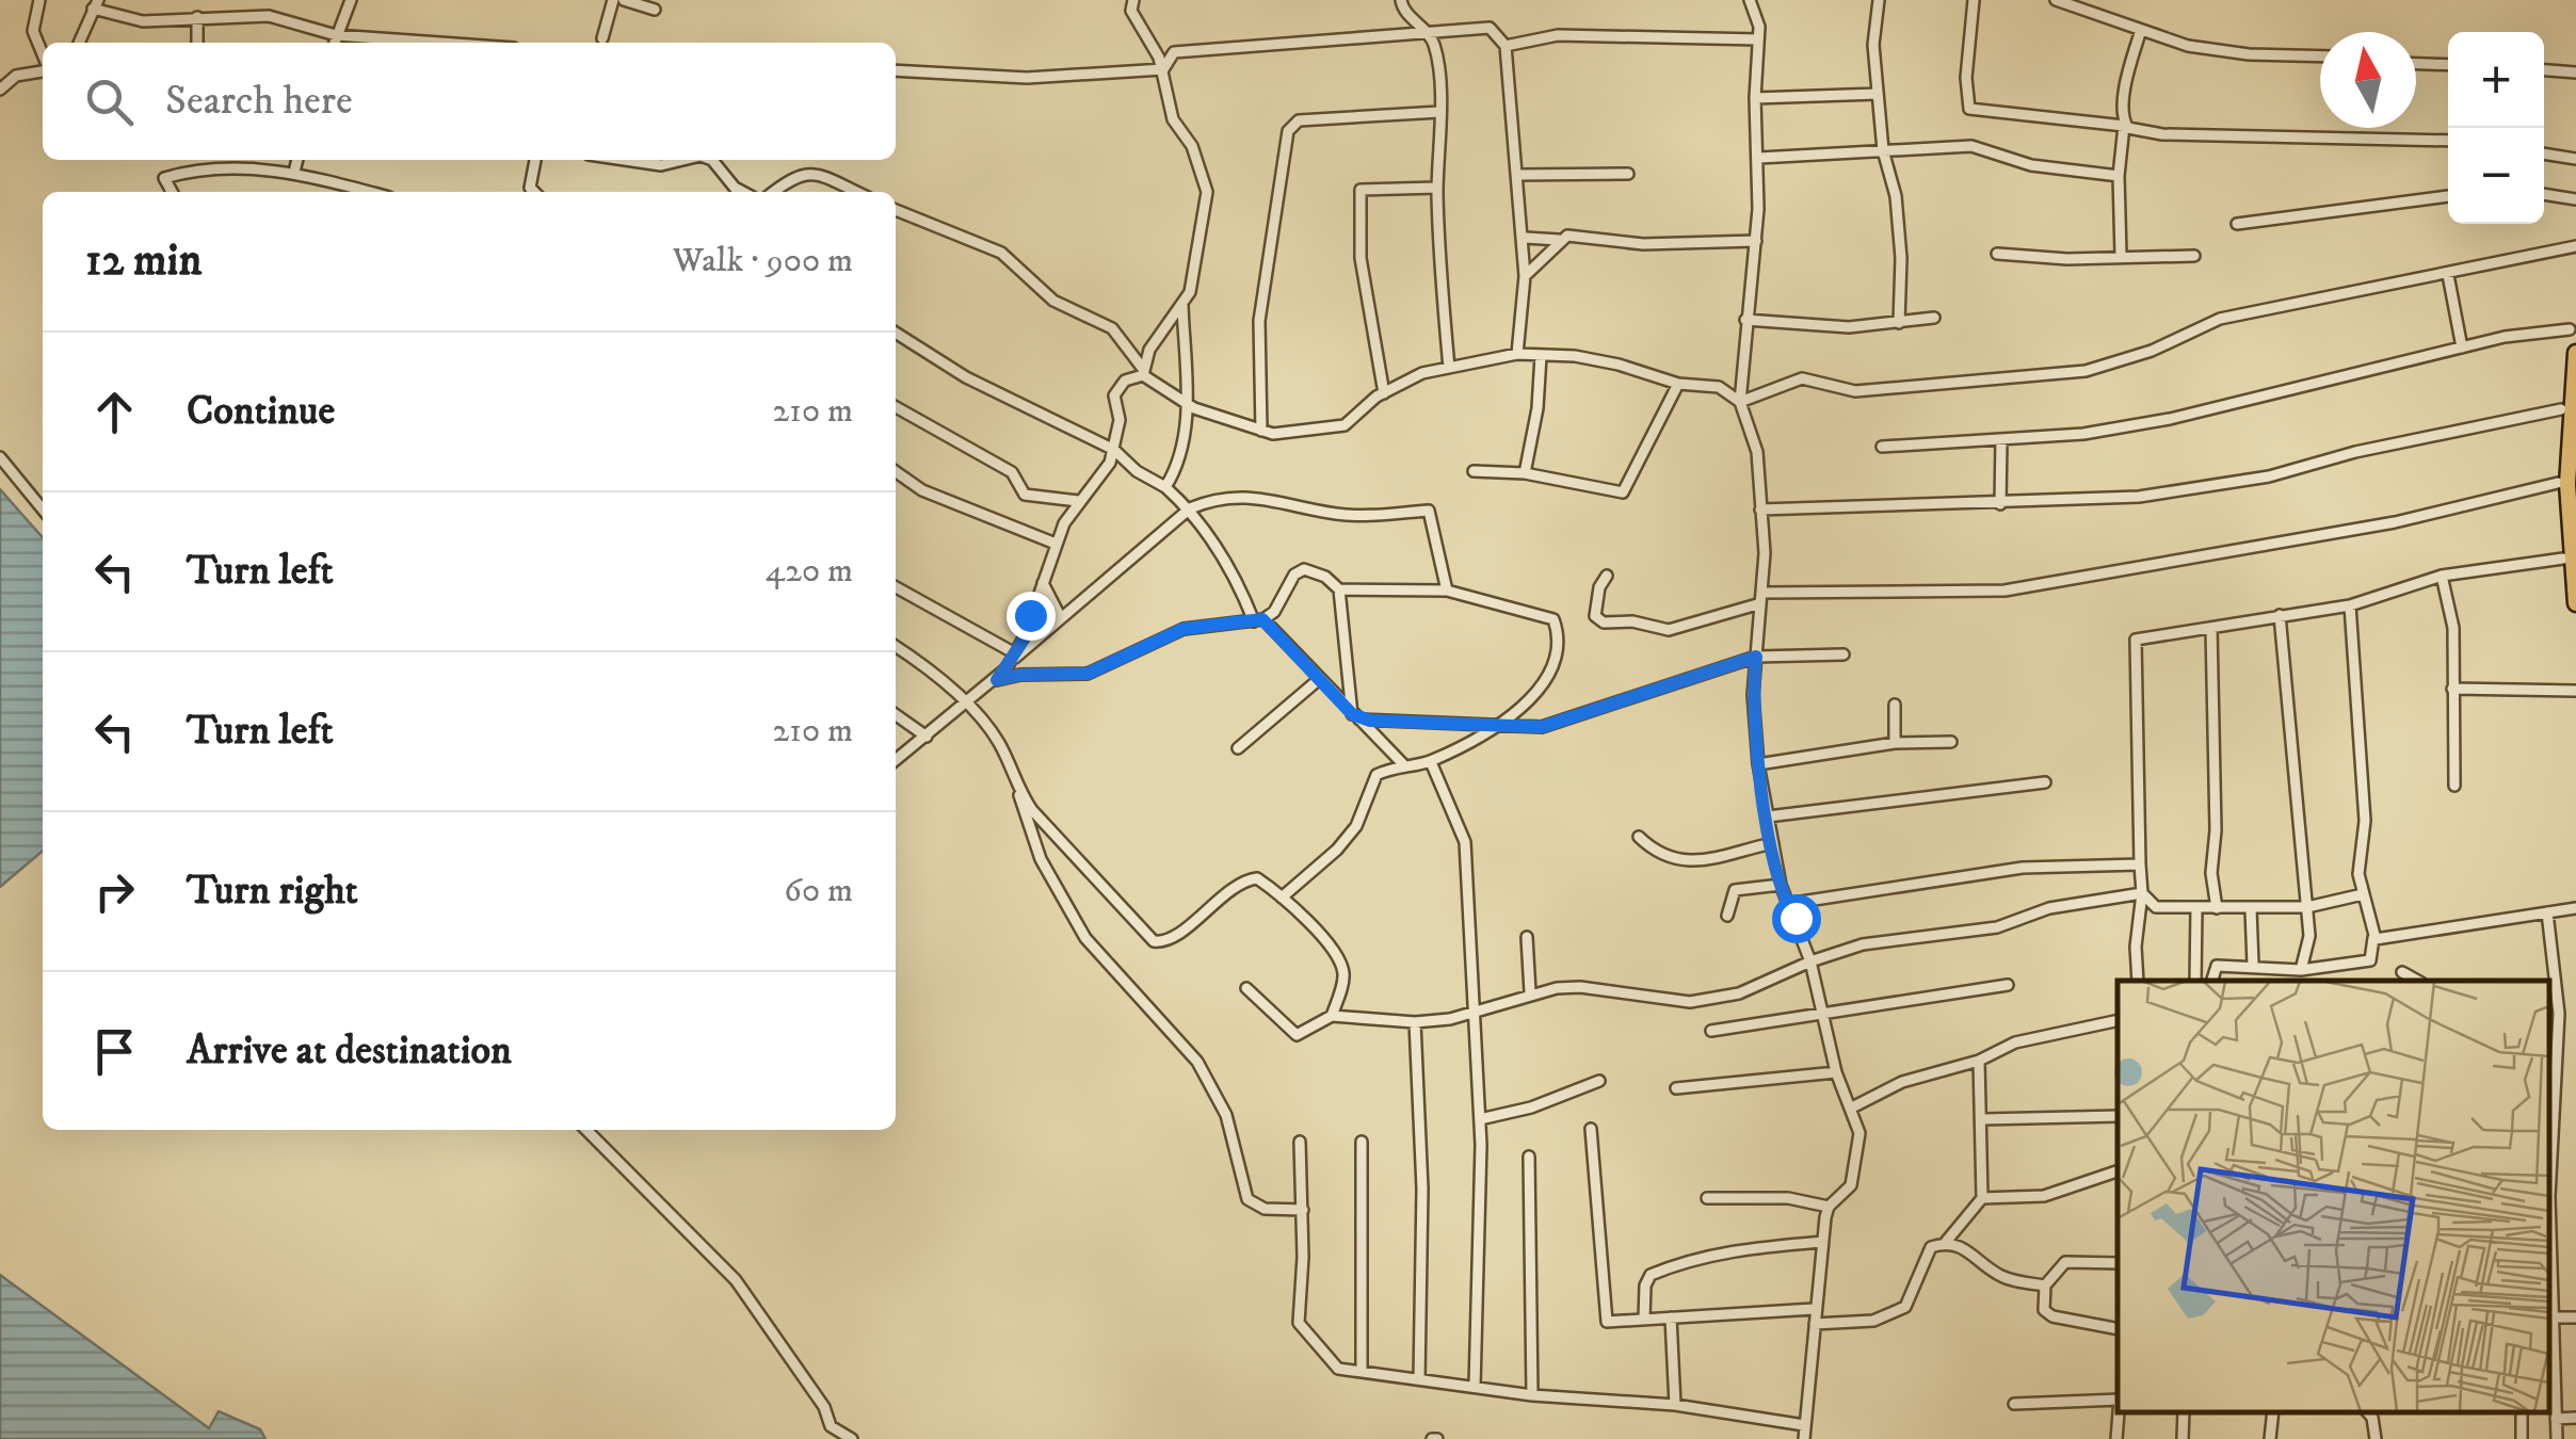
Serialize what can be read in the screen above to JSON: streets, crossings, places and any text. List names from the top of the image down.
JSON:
{
  "north": "top",
  "page": {
    "map_buttons": ["+", "−"],
    "search": "Search here",
    "heading": ["12 min", "Walk · 900 m"],
    "list": [
      ["Continue", "210 m"],
      ["Turn left", "420 m"],
      ["Turn left", "210 m"],
      ["Turn right", "60 m"],
      "Arrive at destination"
    ]
  }
}
